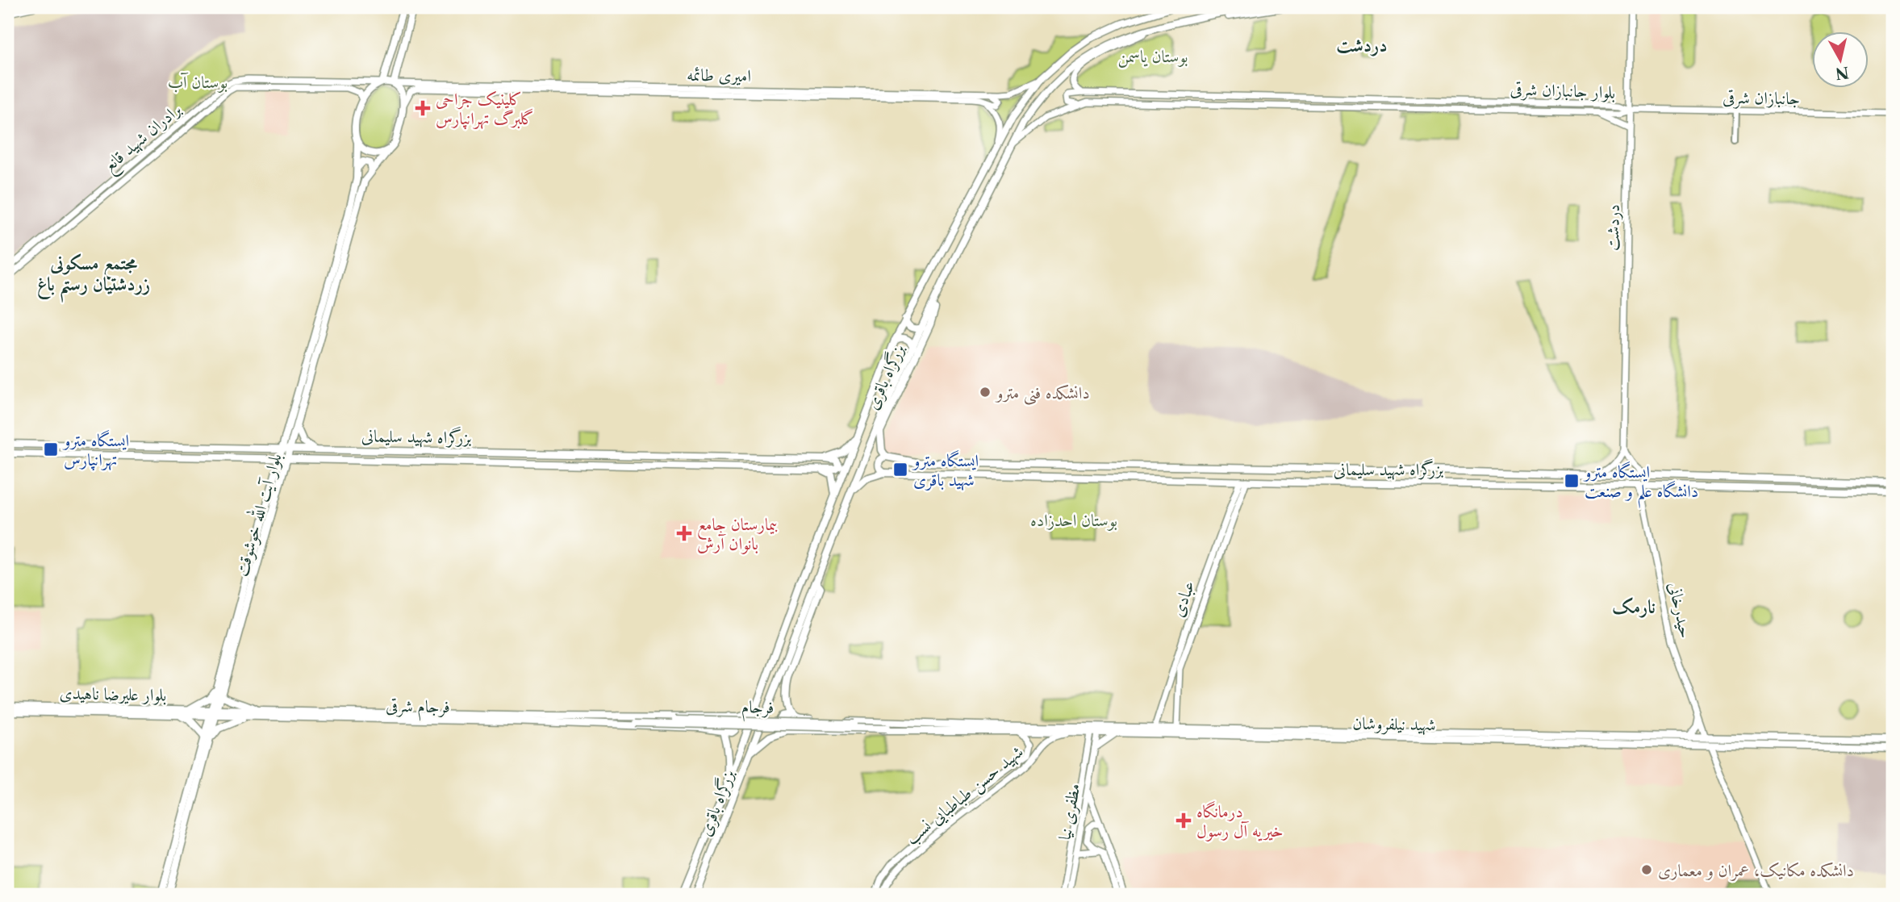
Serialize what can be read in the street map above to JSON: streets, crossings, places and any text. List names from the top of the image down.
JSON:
{
  "streets": {
    "main road": [
      "امیری طائمه",
      "بلوار جانبازان شرقی",
      "جانبازان شرقی",
      "برادران شهید قانع",
      "دردشت",
      "بزرگراه باقری",
      "بزرگراه شهید سلیمانی",
      "بلوار آیت الله خوشوقت",
      "عبادی",
      "حیدرخانی",
      "بلوار علیرضا ناهیدی",
      "فرجام شرقی",
      "فرجام",
      "شهید نیلفروشان",
      "شهید حسن طباطبایی نسب",
      "مظفری نیا"
    ]
  },
  "crossings": [
    ["امیری طائمه", "برادران شهید قانع"],
    ["امیری طائمه", "بزرگراه باقری"],
    ["امیری طائمه", "بلوار آیت الله خوشوقت"],
    ["بلوار جانبازان شرقی", "جانبازان شرقی"],
    ["بلوار جانبازان شرقی", "دردشت"],
    ["بلوار جانبازان شرقی", "بزرگراه باقری"],
    ["جانبازان شرقی", "دردشت"],
    ["برادران شهید قانع", "بلوار آیت الله خوشوقت"],
    ["بزرگراه شهید سلیمانی", "بلوار آیت الله خوشوقت"],
    ["بزرگراه شهید سلیمانی", "عبادی"],
    ["بزرگراه شهید سلیمانی", "حیدرخانی"],
    ["بلوار آیت الله خوشوقت", "بلوار علیرضا ناهیدی"],
    ["بلوار آیت الله خوشوقت", "فرجام شرقی"],
    ["عبادی", "شهید نیلفروشان"],
    ["حیدرخانی", "شهید نیلفروشان"],
    ["بلوار علیرضا ناهیدی", "فرجام شرقی"],
    ["فرجام شرقی", "فرجام"],
    ["فرجام", "شهید نیلفروشان"],
    ["شهید نیلفروشان", "شهید حسن طباطبایی نسب"],
    ["شهید نیلفروشان", "مظفری نیا"]
  ],
  "districts": ["دردشت", "مجتمع مسکونی زردشتیان رستم باغ", "نارمک"],
  "parks": ["بوستان یاسمن", "بوستان آب", "بوستان احدزاده"],
  "places": {
    "health": ["کلینیک جراحی گلبرگ تهرانپارس", "بیمارستان جامع بانوان آرش", "درمانگاه خیریه آل رسول"],
    "other": ["دانشکده فنی مترو", "دانشکده مکانیک، عمران و معماری"],
    "transit": ["ایستگاه مترو تهرانپارس", "ایستگاه مترو شهید باقری", "ایستگاه مترو دانشگاه علم و صنعت"]
  },
  "north": "bottom"
}
